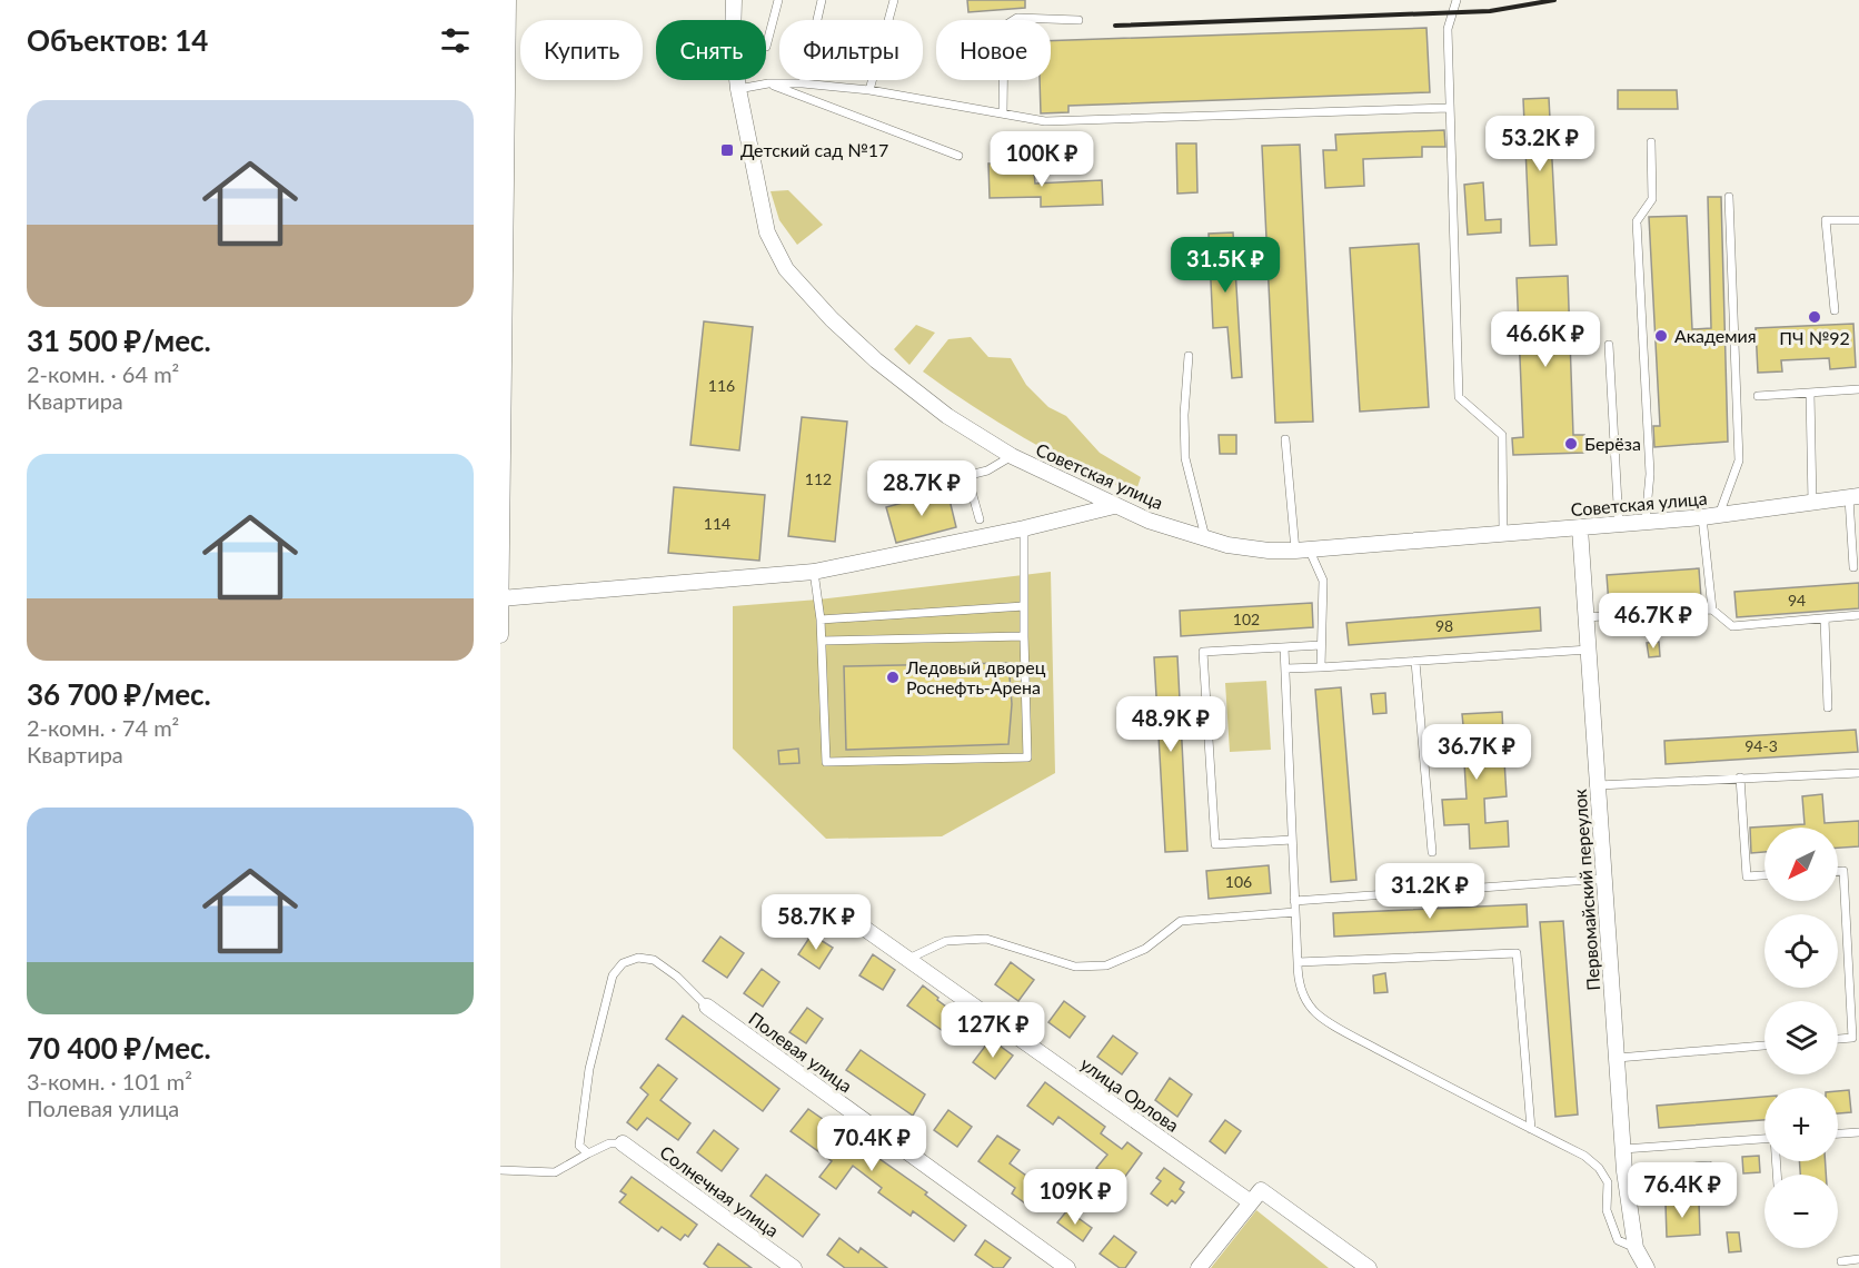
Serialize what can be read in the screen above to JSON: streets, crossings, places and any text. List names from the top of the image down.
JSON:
{
  "streets": {
    "street": [
      "Советская улица",
      "Первомайский переулок",
      "Полевая улица",
      "улица Орлова",
      "Солнечная улица"
    ]
  },
  "crossings": [
    ["Советская улица", "Первомайский переулок"]
  ],
  "places": {
    "transit": ["Детский сад №17"],
    "other": [
      "ПЧ №92",
      "Академия",
      "Берёза",
      "Ледовый дворец Роснефть-Арена"
    ]
  },
  "house_numbers": [
    "116",
    "112",
    "114",
    "94",
    "102",
    "98",
    "94-3",
    "106"
  ],
  "north": "bottom left",
  "page": {
    "heading": "Объектов: 14",
    "chip": [
      "Купить",
      "Снять",
      "Фильтры",
      "Новое"
    ],
    "list": [
      {
        "name": "31 500 ₽/мес.",
        "note": "2-комн. · 64 m² · Квартира"
      },
      {
        "name": "36 700 ₽/мес.",
        "note": "2-комн. · 74 m² · Квартира"
      },
      {
        "name": "70 400 ₽/мес.",
        "note": "3-комн. · 101 m² · Полевая улица"
      }
    ],
    "price": [
      "53.2K ₽",
      "100K ₽",
      "31.5K ₽",
      "46.6K ₽",
      "28.7K ₽",
      "46.7K ₽",
      "48.9K ₽",
      "36.7K ₽",
      "31.2K ₽",
      "58.7K ₽",
      "127K ₽",
      "70.4K ₽",
      "76.4K ₽",
      "109K ₽"
    ],
    "map_buttons": ["+", "−"]
  }
}
